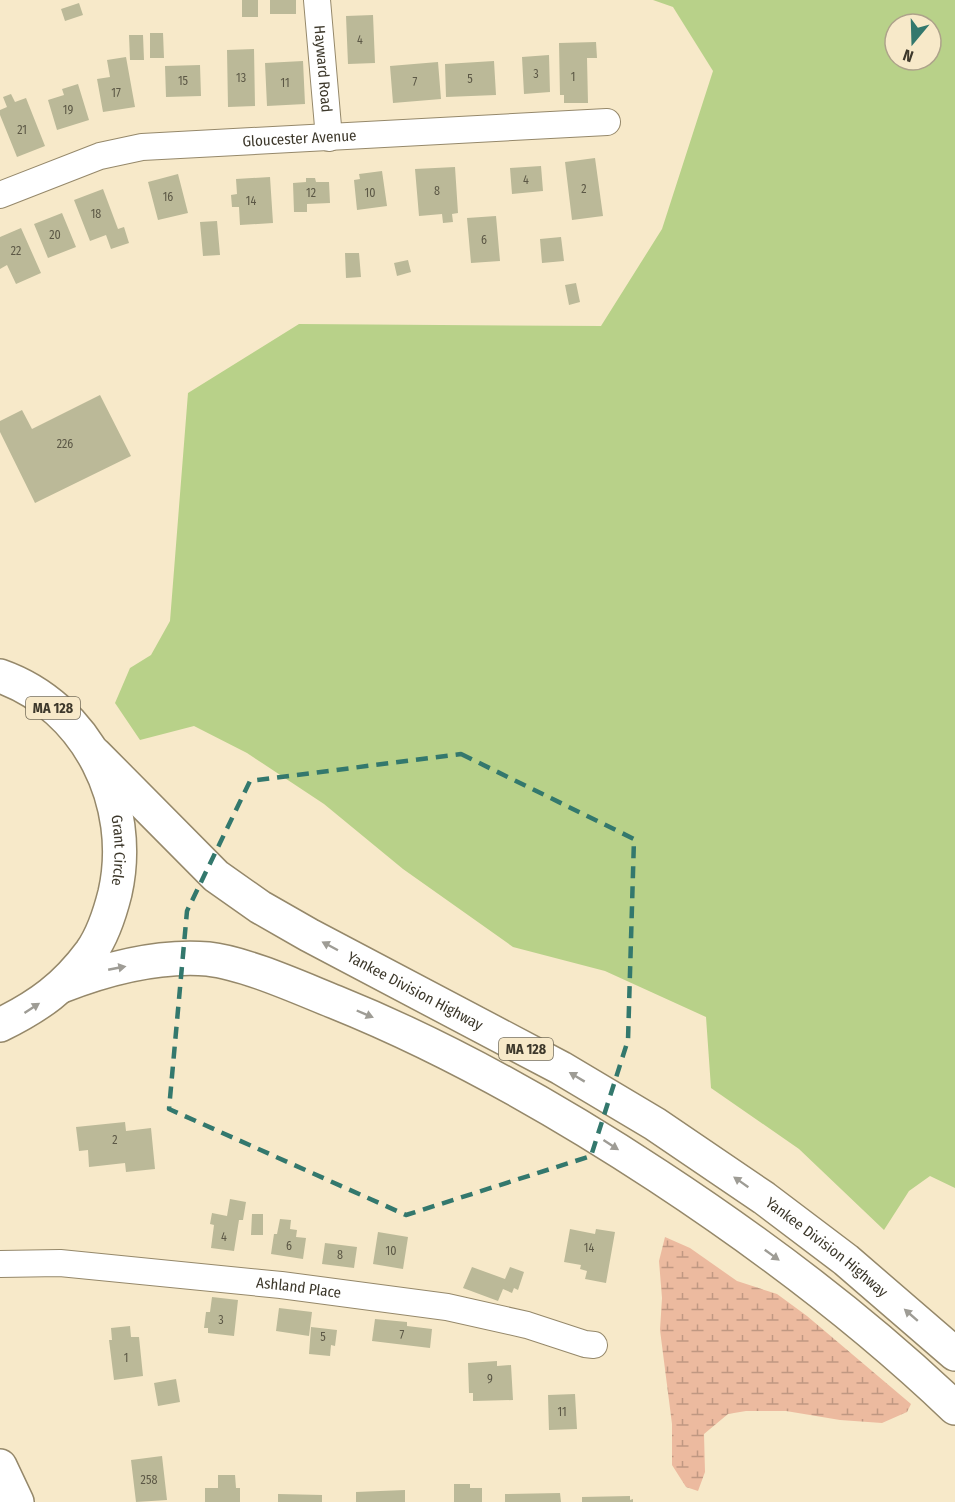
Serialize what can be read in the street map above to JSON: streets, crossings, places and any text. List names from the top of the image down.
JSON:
{
  "streets": {
    "main road": ["MA 128", "Grant Circle", "Yankee Division Highway"],
    "street": ["Hayward Road", "Gloucester Avenue", "Ashland Place"]
  },
  "crossings": [
    ["Hayward Road", "Gloucester Avenue"],
    ["MA 128", "Grant Circle"],
    ["Grant Circle", "Yankee Division Highway"]
  ],
  "house_numbers": [
    "4",
    "3",
    "1",
    "13",
    "5",
    "15",
    "7",
    "11",
    "17",
    "19",
    "21",
    "4",
    "2",
    "8",
    "12",
    "10",
    "16",
    "14",
    "18",
    "20",
    "6",
    "22",
    "226",
    "2",
    "4",
    "6",
    "14",
    "10",
    "8",
    "3",
    "7",
    "5",
    "1",
    "9",
    "11",
    "258"
  ],
  "north": "bottom"
}
